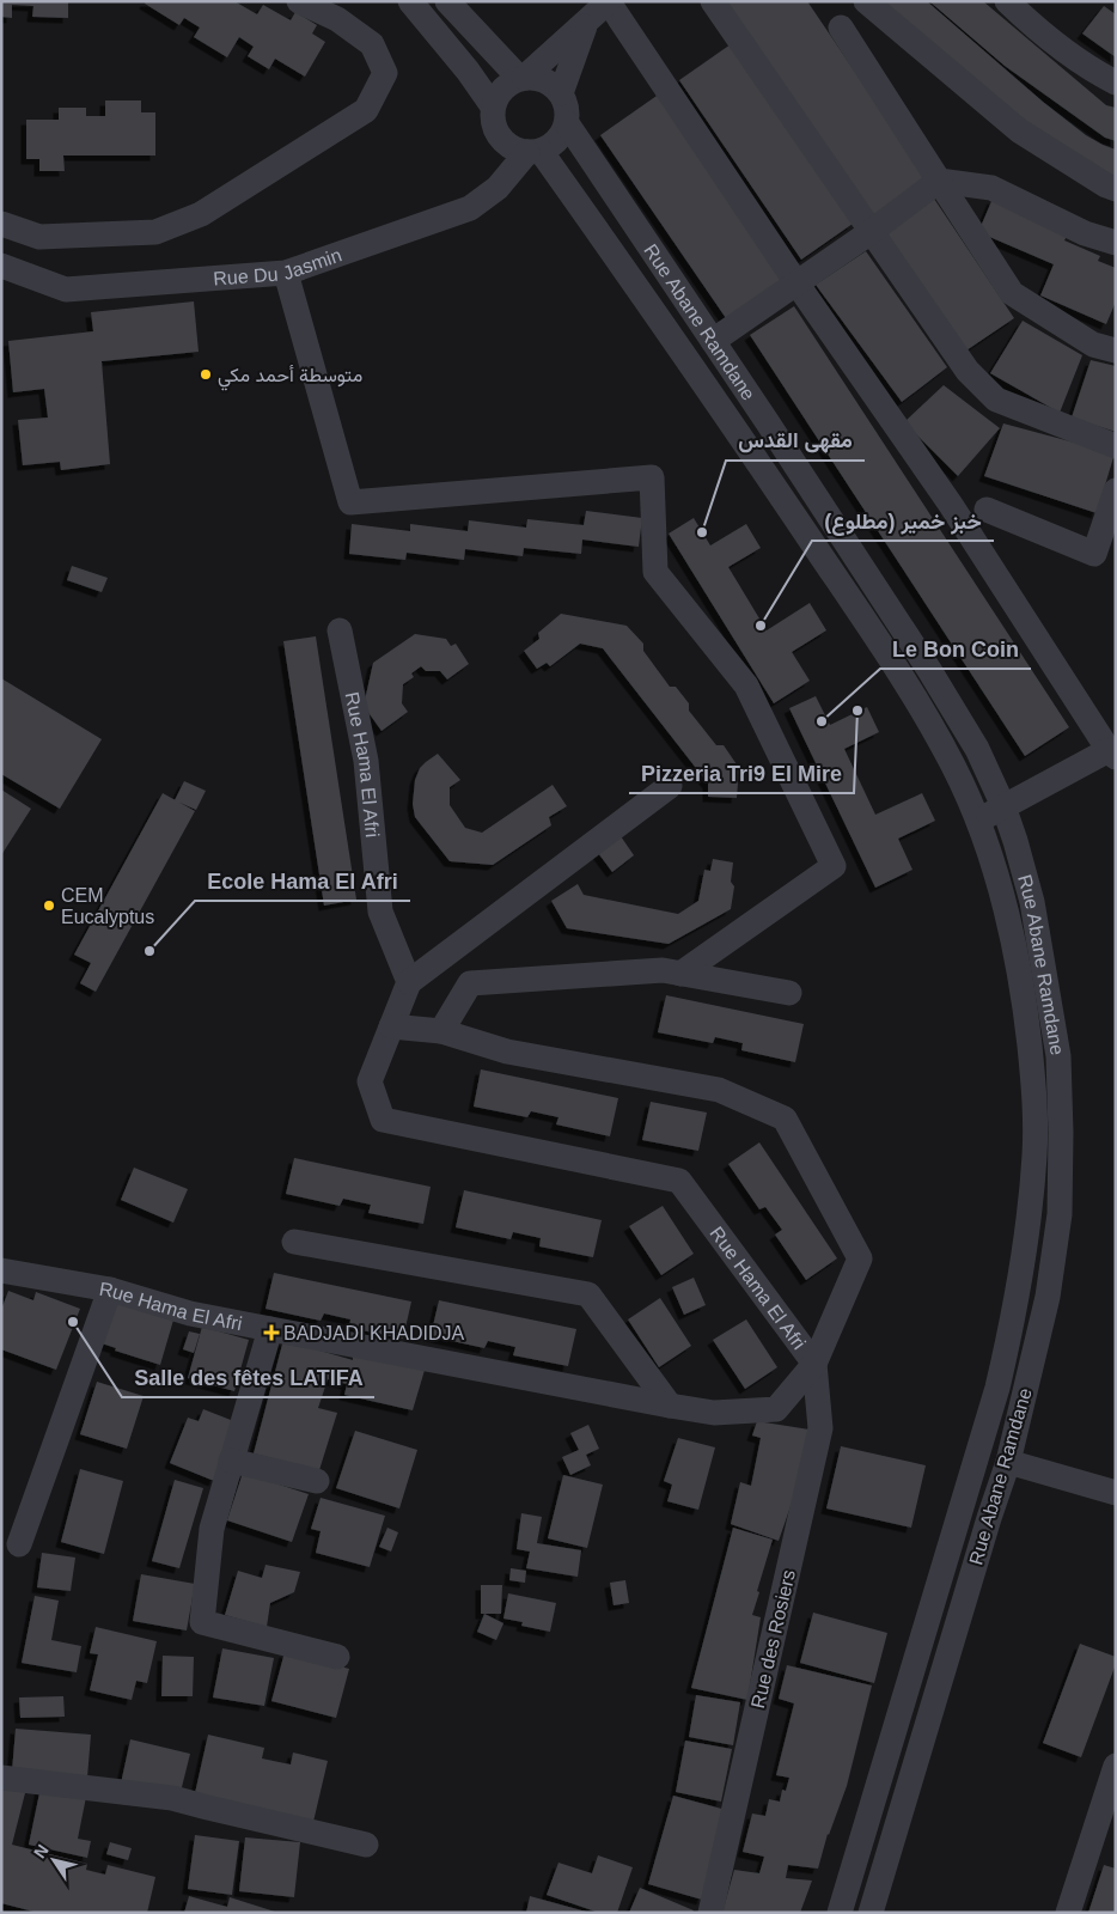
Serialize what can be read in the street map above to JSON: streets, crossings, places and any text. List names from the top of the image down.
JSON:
{
  "streets": {
    "street": [
      "Rue Du Jasmin",
      "Rue Abane Ramdane",
      "Rue Hama El Afri",
      "Rue des Rosiers"
    ]
  },
  "crossings": [
    ["Rue Du Jasmin", "Rue Abane Ramdane"],
    ["Rue Hama El Afri", "Rue des Rosiers"]
  ],
  "places": {
    "other": [
      "متوسطة أحمد مكي",
      "مقهى القدس",
      "خبز خمير (مطلوع)",
      "Pizzeria Tri9 El Mire",
      "Le Bon Coin",
      "CEM Eucalyptus",
      "Ecole Hama El Afri",
      "Salle des fêtes LATIFA"
    ],
    "health": ["BADJADI KHADIDJA"]
  },
  "north": "top left"
}
